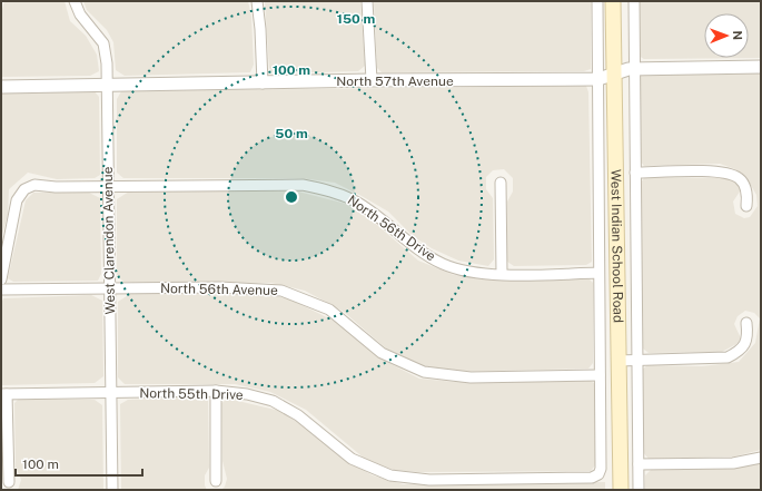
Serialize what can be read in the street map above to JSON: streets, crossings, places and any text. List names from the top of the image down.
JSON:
{
  "streets": {
    "main road": ["West Indian School Road"],
    "street": [
      "North 57th Avenue",
      "North 56th Drive",
      "West Clarendon Avenue",
      "North 56th Avenue",
      "North 55th Drive"
    ]
  },
  "crossings": [
    ["North 57th Avenue", "West Clarendon Avenue"],
    ["North 57th Avenue", "West Indian School Road"],
    ["North 56th Drive", "West Clarendon Avenue"],
    ["North 56th Drive", "West Indian School Road"],
    ["West Clarendon Avenue", "North 56th Avenue"],
    ["West Clarendon Avenue", "North 55th Drive"],
    ["West Indian School Road", "North 56th Avenue"],
    ["West Indian School Road", "North 55th Drive"]
  ],
  "scale_bar": "100 m",
  "north": "right",
  "rings": ["150 m", "100 m", "50 m"]
}
